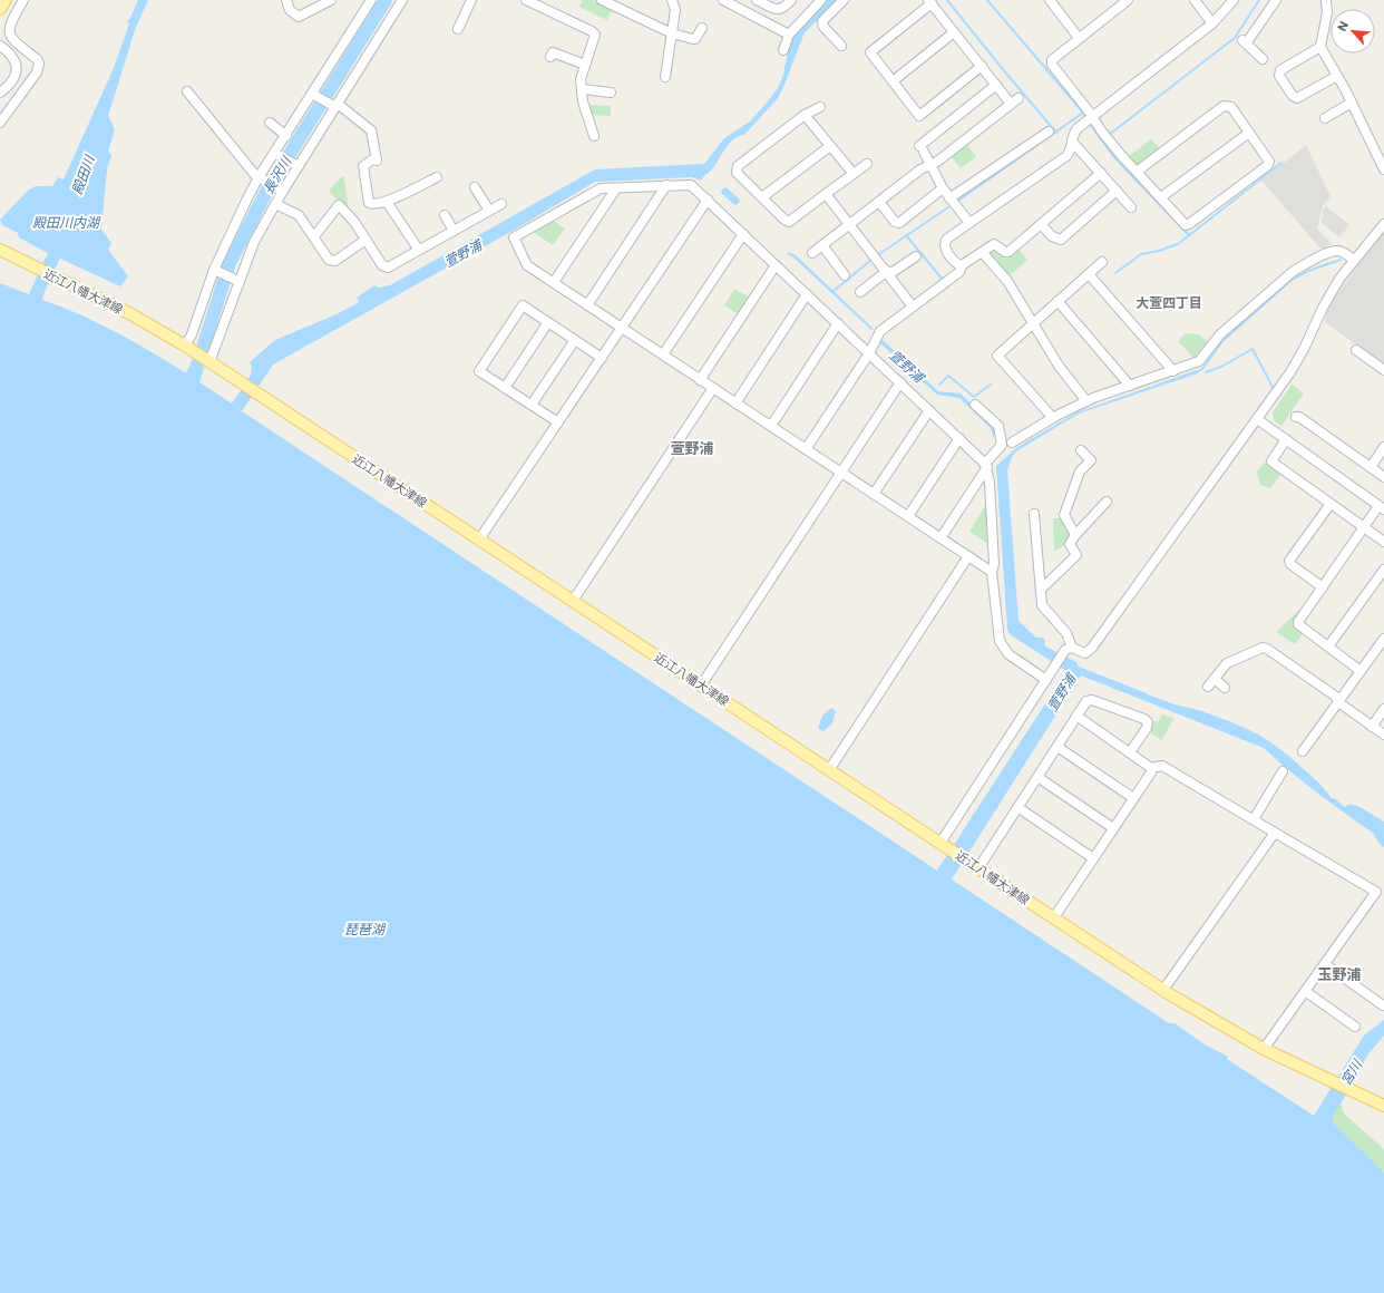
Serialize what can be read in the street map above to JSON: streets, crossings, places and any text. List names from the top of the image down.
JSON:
{
  "streets": {
    "main road": ["近江八幡大津線"]
  },
  "districts": ["大萱四丁目", "萱野浦", "玉野浦"],
  "water": [
    "殿田川",
    "長沢川",
    "殿田川内湖",
    "萱野浦",
    "琵琶湖",
    "宮川"
  ],
  "north": "top left"
}
